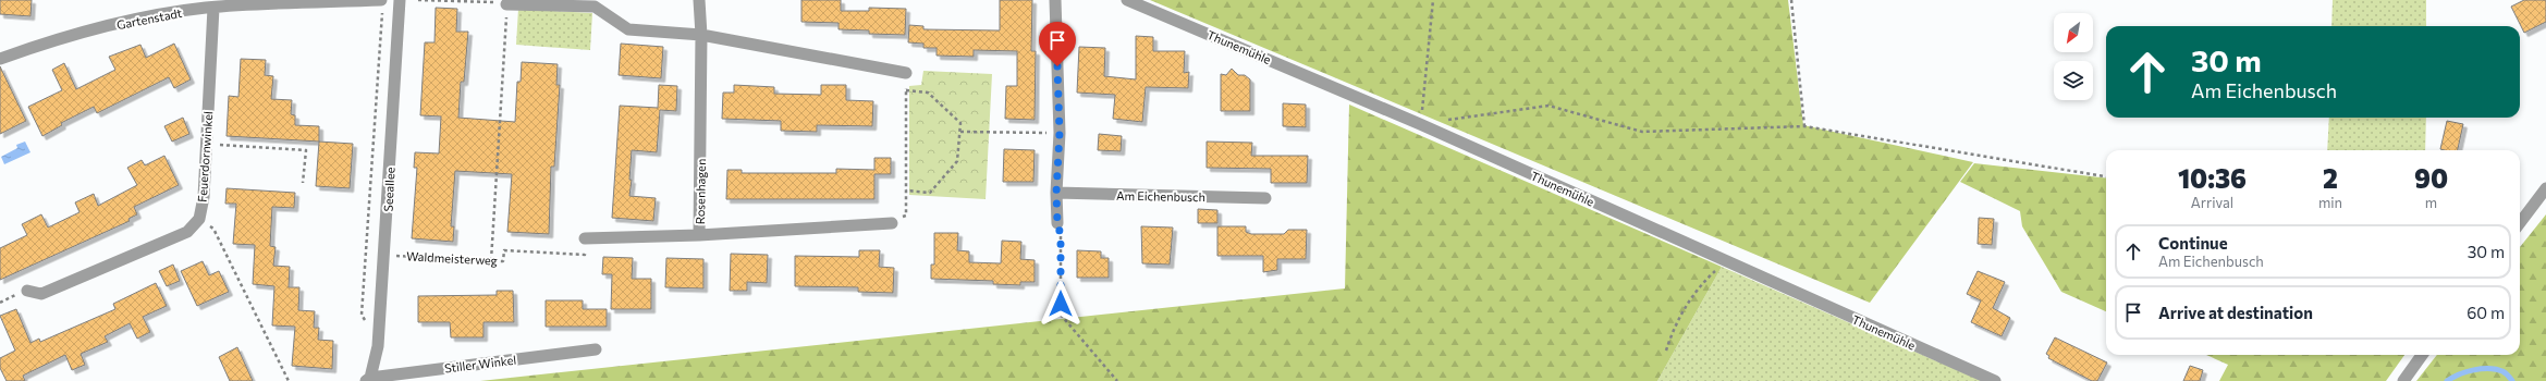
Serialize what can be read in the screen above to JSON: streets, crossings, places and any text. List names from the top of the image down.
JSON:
{
  "streets": {
    "street": [
      "Gartenstadt",
      "Thunemühle",
      "Feuerdornwinkel",
      "Seeallee",
      "Rosenhagen",
      "Am Eichenbusch",
      "Stiller Winkel"
    ],
    "path": ["Waldmeisterweg"]
  },
  "crossings": [
    ["Gartenstadt", "Feuerdornwinkel"],
    ["Gartenstadt", "Seeallee"],
    ["Seeallee", "Waldmeisterweg"],
    ["Seeallee", "Stiller Winkel"]
  ],
  "north": "bottom left",
  "page": {
    "turn": ["30 m", "Am Eichenbusch"],
    "eta": [
      "10:36",
      "Arrival",
      "2",
      "min",
      "90",
      "m"
    ],
    "list": [
      {
        "name": "Continue",
        "note": "Am Eichenbusch",
        "value": "30 m"
      },
      {
        "name": "Arrive at destination",
        "value": "60 m"
      }
    ]
  }
}
